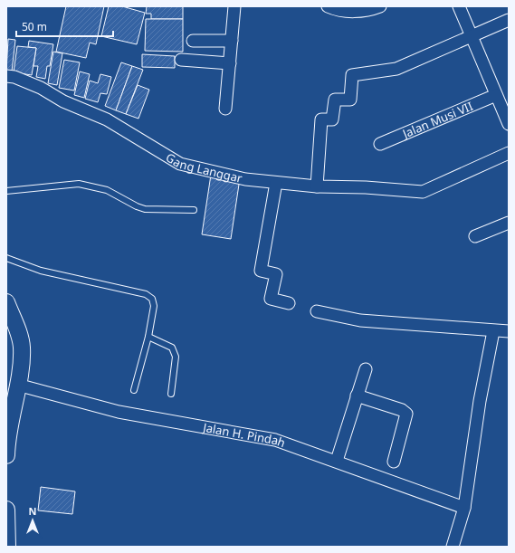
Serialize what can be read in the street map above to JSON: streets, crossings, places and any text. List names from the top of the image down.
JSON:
{
  "streets": {
    "street": ["Jalan Musi VII", "Gang Langgar", "Jalan H. Pindah"]
  },
  "scale_bar": "50 m",
  "north": "top"
}
